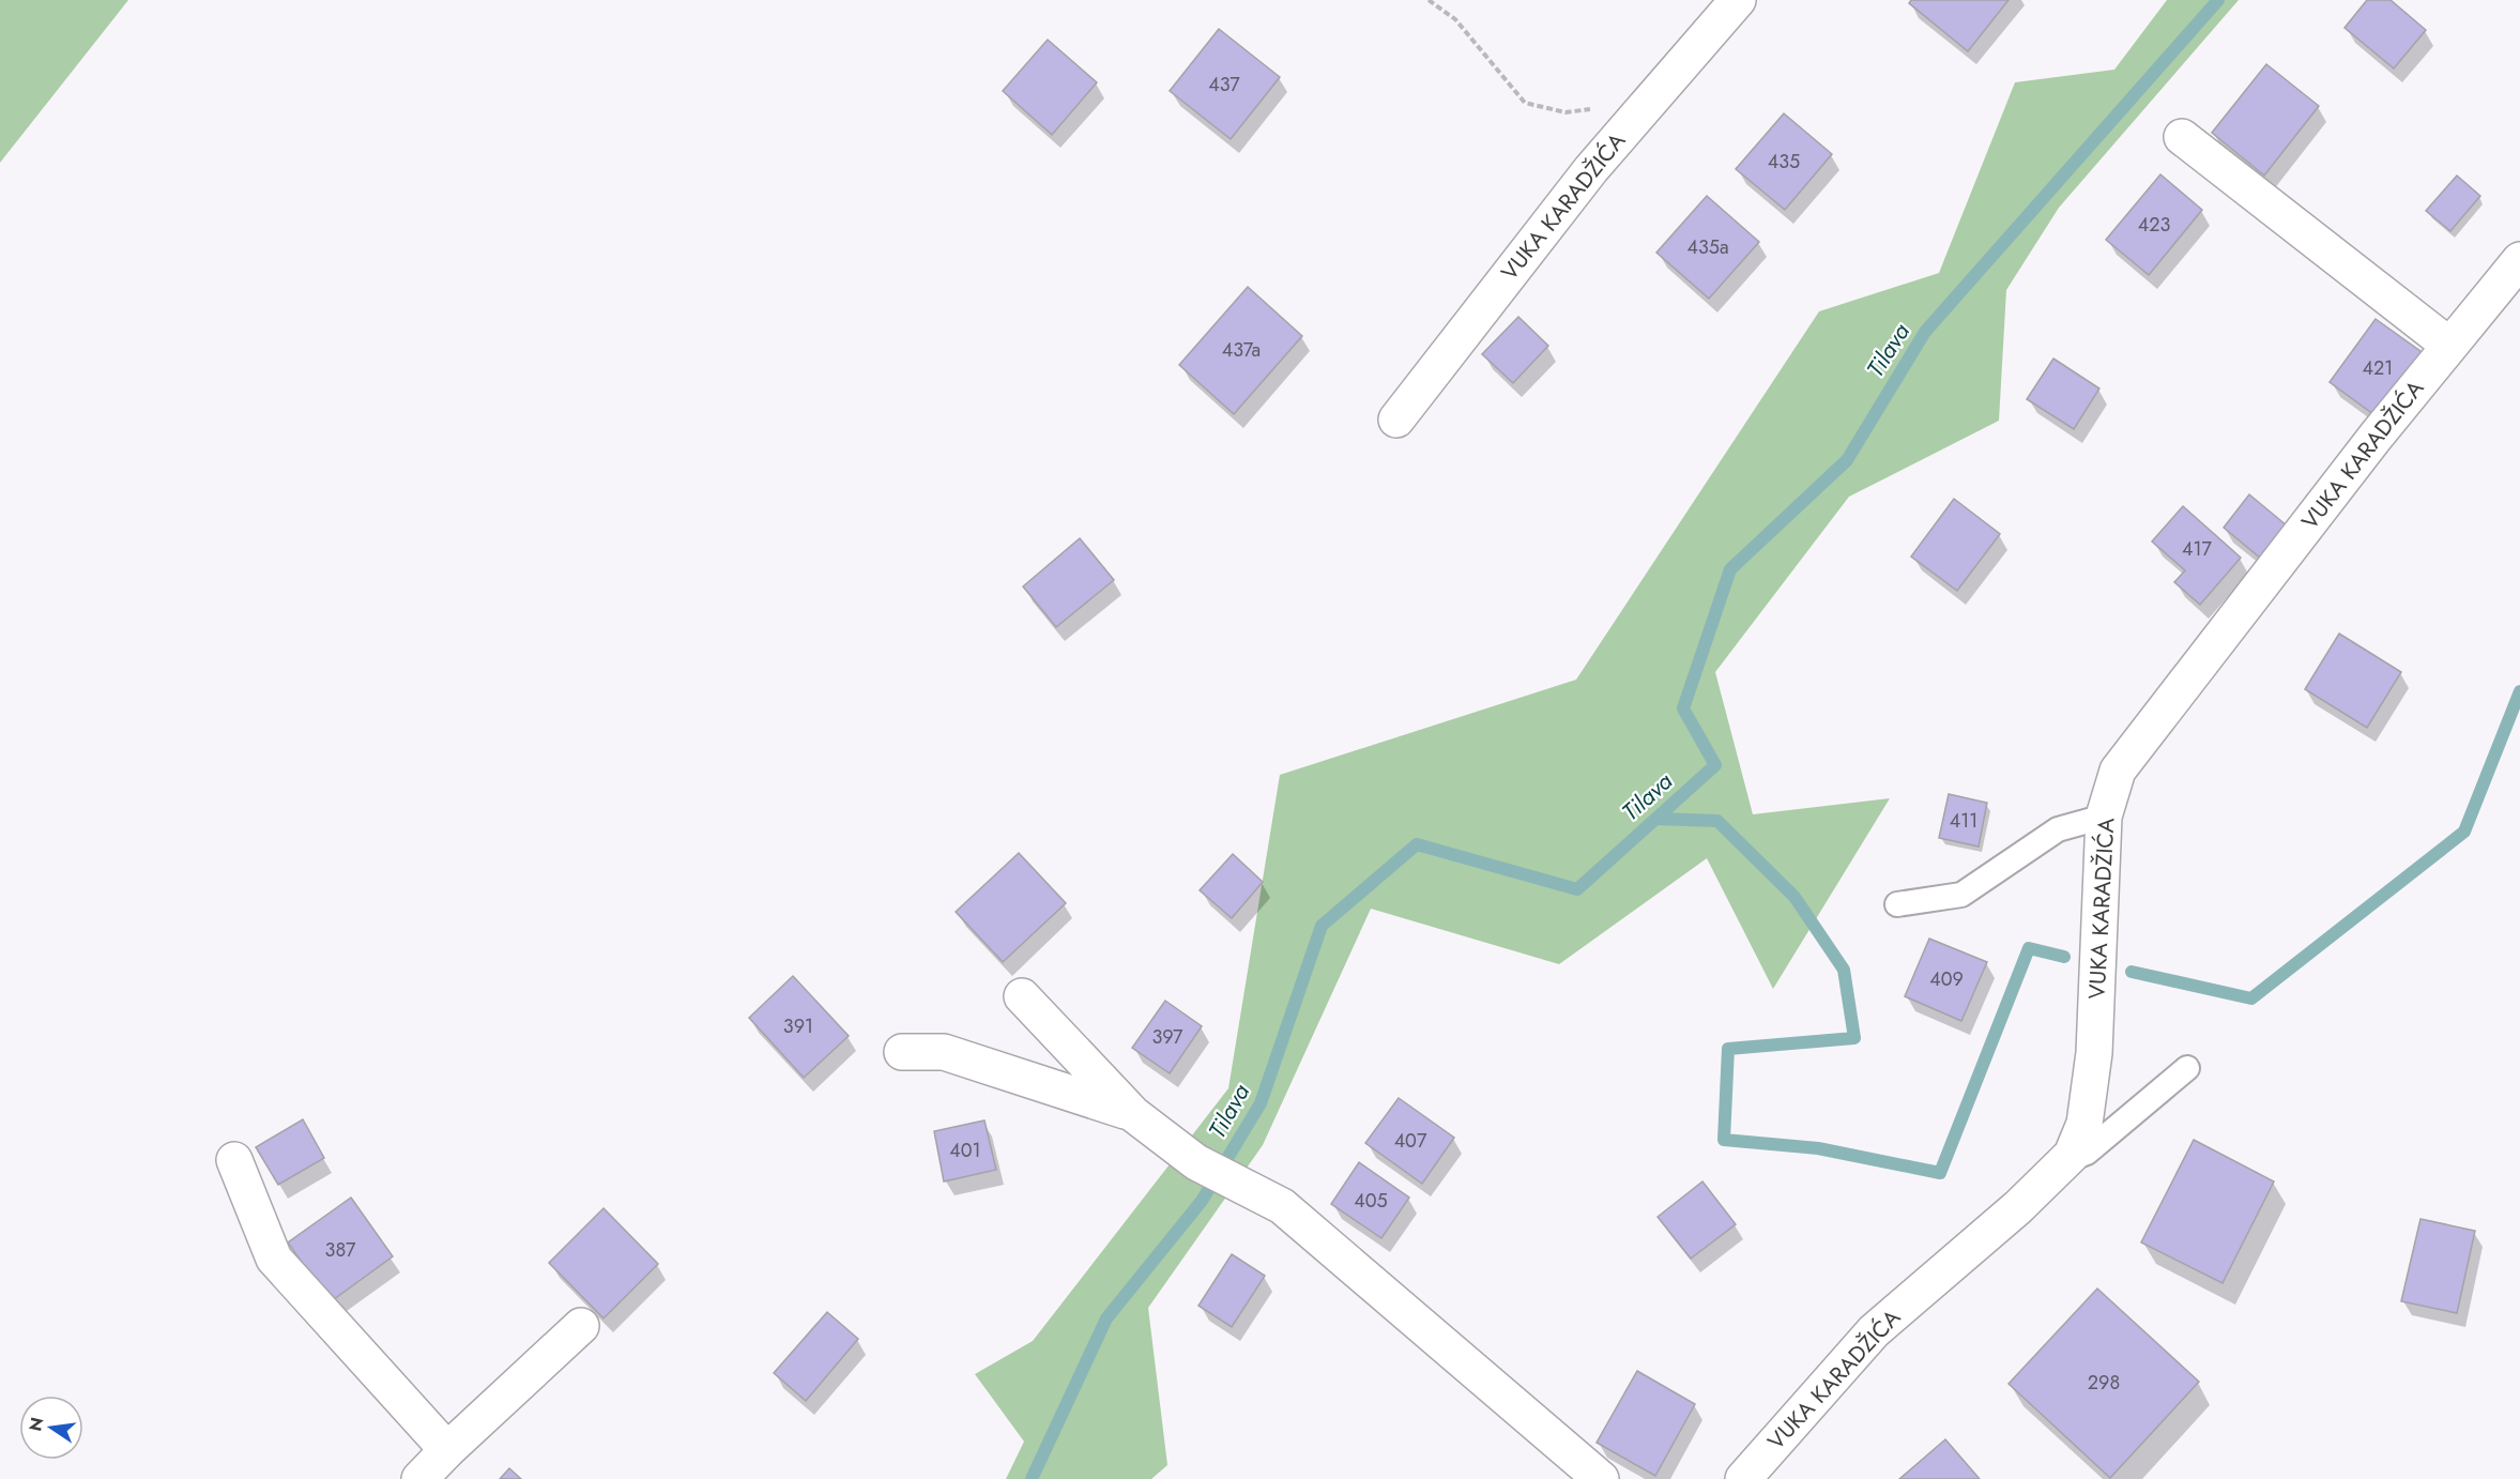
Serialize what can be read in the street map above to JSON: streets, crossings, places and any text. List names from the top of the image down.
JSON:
{
  "streets": {
    "street": ["VUKA KARADŽIĆA"]
  },
  "water": ["Tilava"],
  "house_numbers": [
    "437",
    "435",
    "423",
    "435a",
    "437a",
    "421",
    "417",
    "411",
    "409",
    "391",
    "397",
    "407",
    "401",
    "405",
    "387",
    "298"
  ],
  "north": "left"
}
